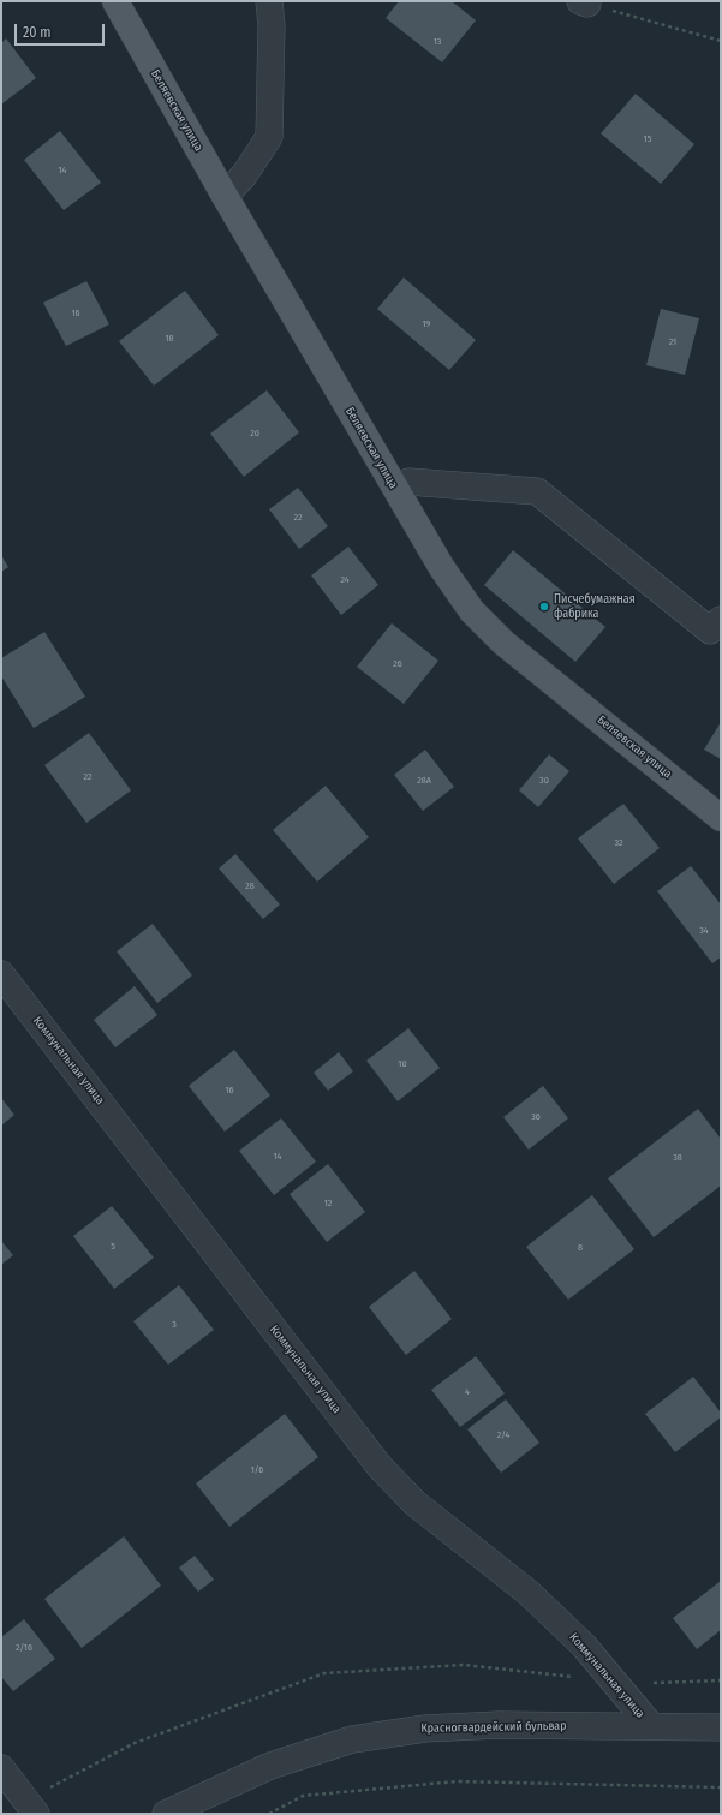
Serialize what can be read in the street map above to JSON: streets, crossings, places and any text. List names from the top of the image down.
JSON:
{
  "streets": {
    "main road": ["Беляевская улица"],
    "street": ["Коммунальная улица", "Красногвардейский бульвар"]
  },
  "crossings": [
    ["Коммунальная улица", "Красногвардейский бульвар"]
  ],
  "places": ["Писчебумажная фабрика"],
  "house_numbers": [
    "13",
    "15",
    "14",
    "16",
    "19",
    "18",
    "21",
    "20",
    "22",
    "24",
    "26",
    "22",
    "28А",
    "30",
    "32",
    "28",
    "34",
    "10",
    "16",
    "36",
    "14",
    "38",
    "12",
    "5",
    "8",
    "3",
    "4",
    "2/4",
    "1/6",
    "2/16"
  ],
  "scale_bar": "20 m"
}
